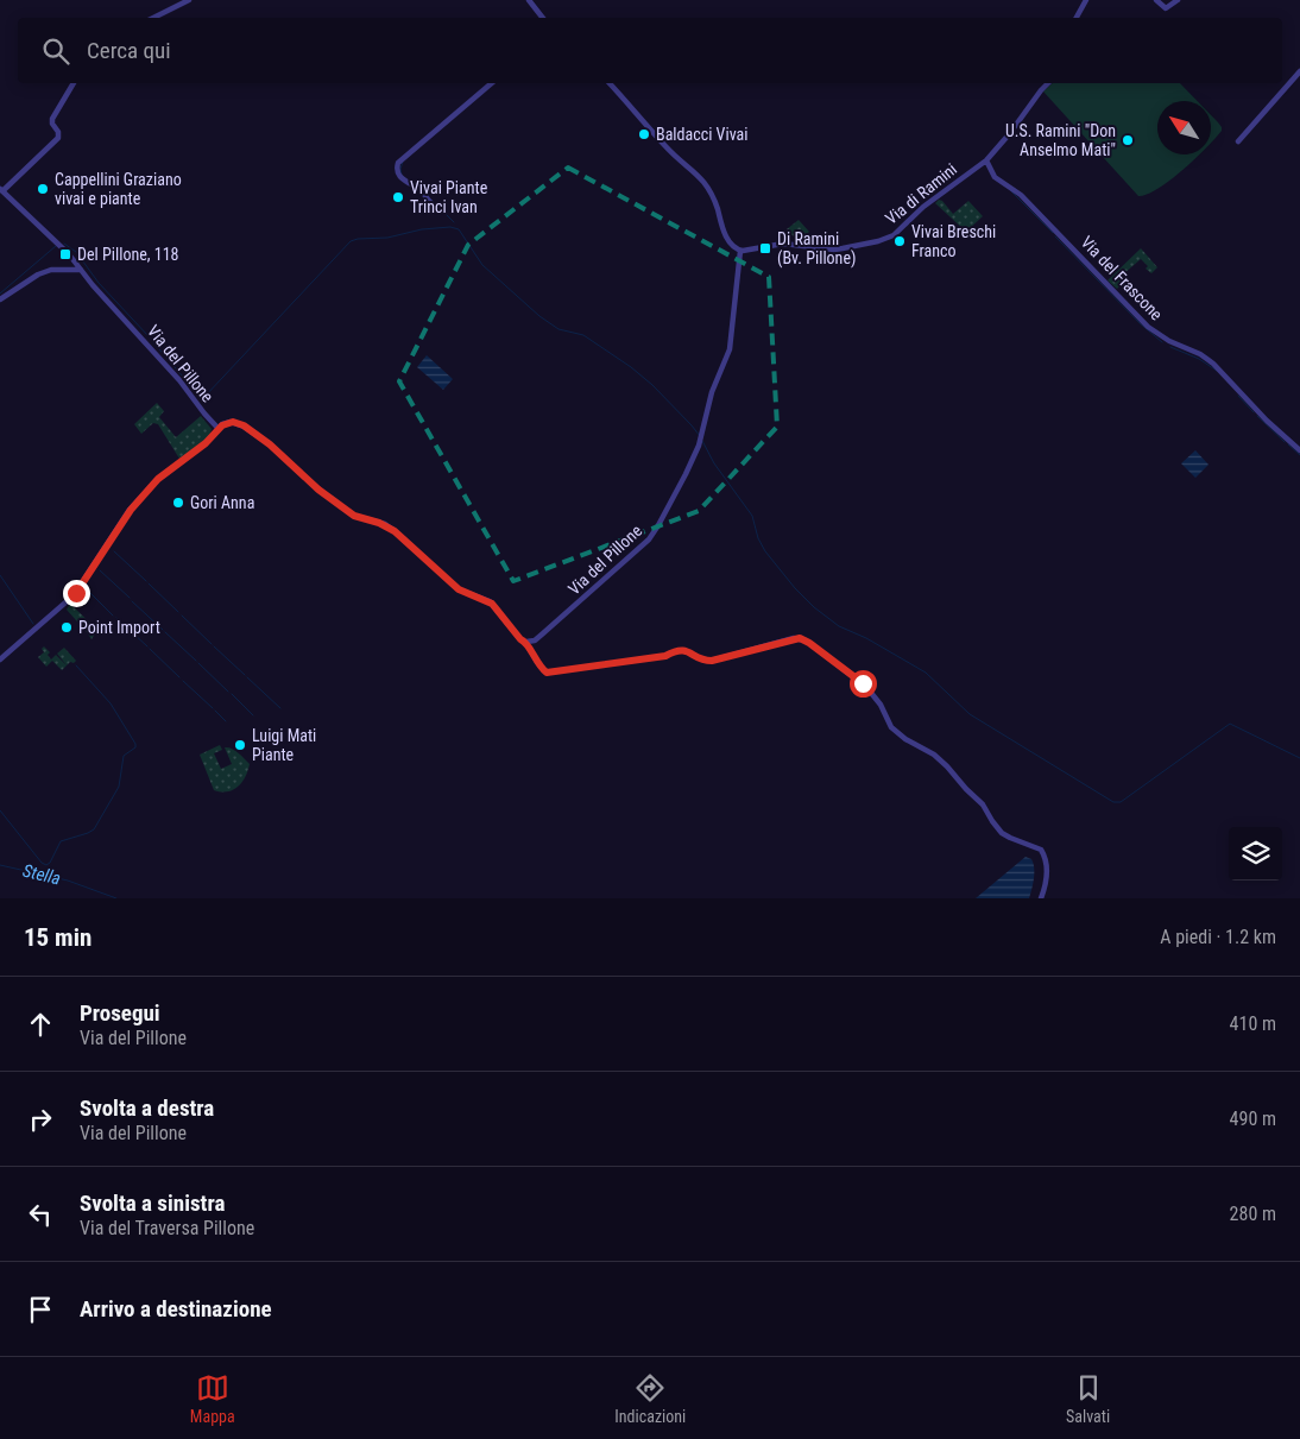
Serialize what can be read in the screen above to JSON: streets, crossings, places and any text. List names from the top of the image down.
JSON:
{
  "streets": {
    "street": ["Via di Ramini", "Via del Frascone", "Via del Pillone"]
  },
  "crossings": [
    ["Via di Ramini", "Via del Frascone"],
    ["Via di Ramini", "Via del Pillone"]
  ],
  "water": ["Stella"],
  "places": {
    "other": [
      "Baldacci Vivai",
      "U.S. Ramini \"Don Anselmo Mati\"",
      "Cappellini Graziano vivai e piante",
      "Vivai Piante Trinci Ivan",
      "Vivai Breschi Franco",
      "Gori Anna",
      "Point Import",
      "Luigi Mati Piante"
    ],
    "transit": ["Di Ramini (Bv. Pillone)", "Del Pillone, 118"]
  },
  "north": "top left",
  "page": {
    "search": "Cerca qui",
    "heading": ["15 min", "A piedi · 1.2 km"],
    "list": [
      ["Prosegui", "Via del Pillone", "410 m"],
      ["Svolta a destra", "Via del Pillone", "490 m"],
      ["Svolta a sinistra", "Via del Traversa Pillone", "280 m"],
      "Arrivo a destinazione"
    ],
    "nav": ["Mappa", "Indicazioni", "Salvati"]
  }
}
